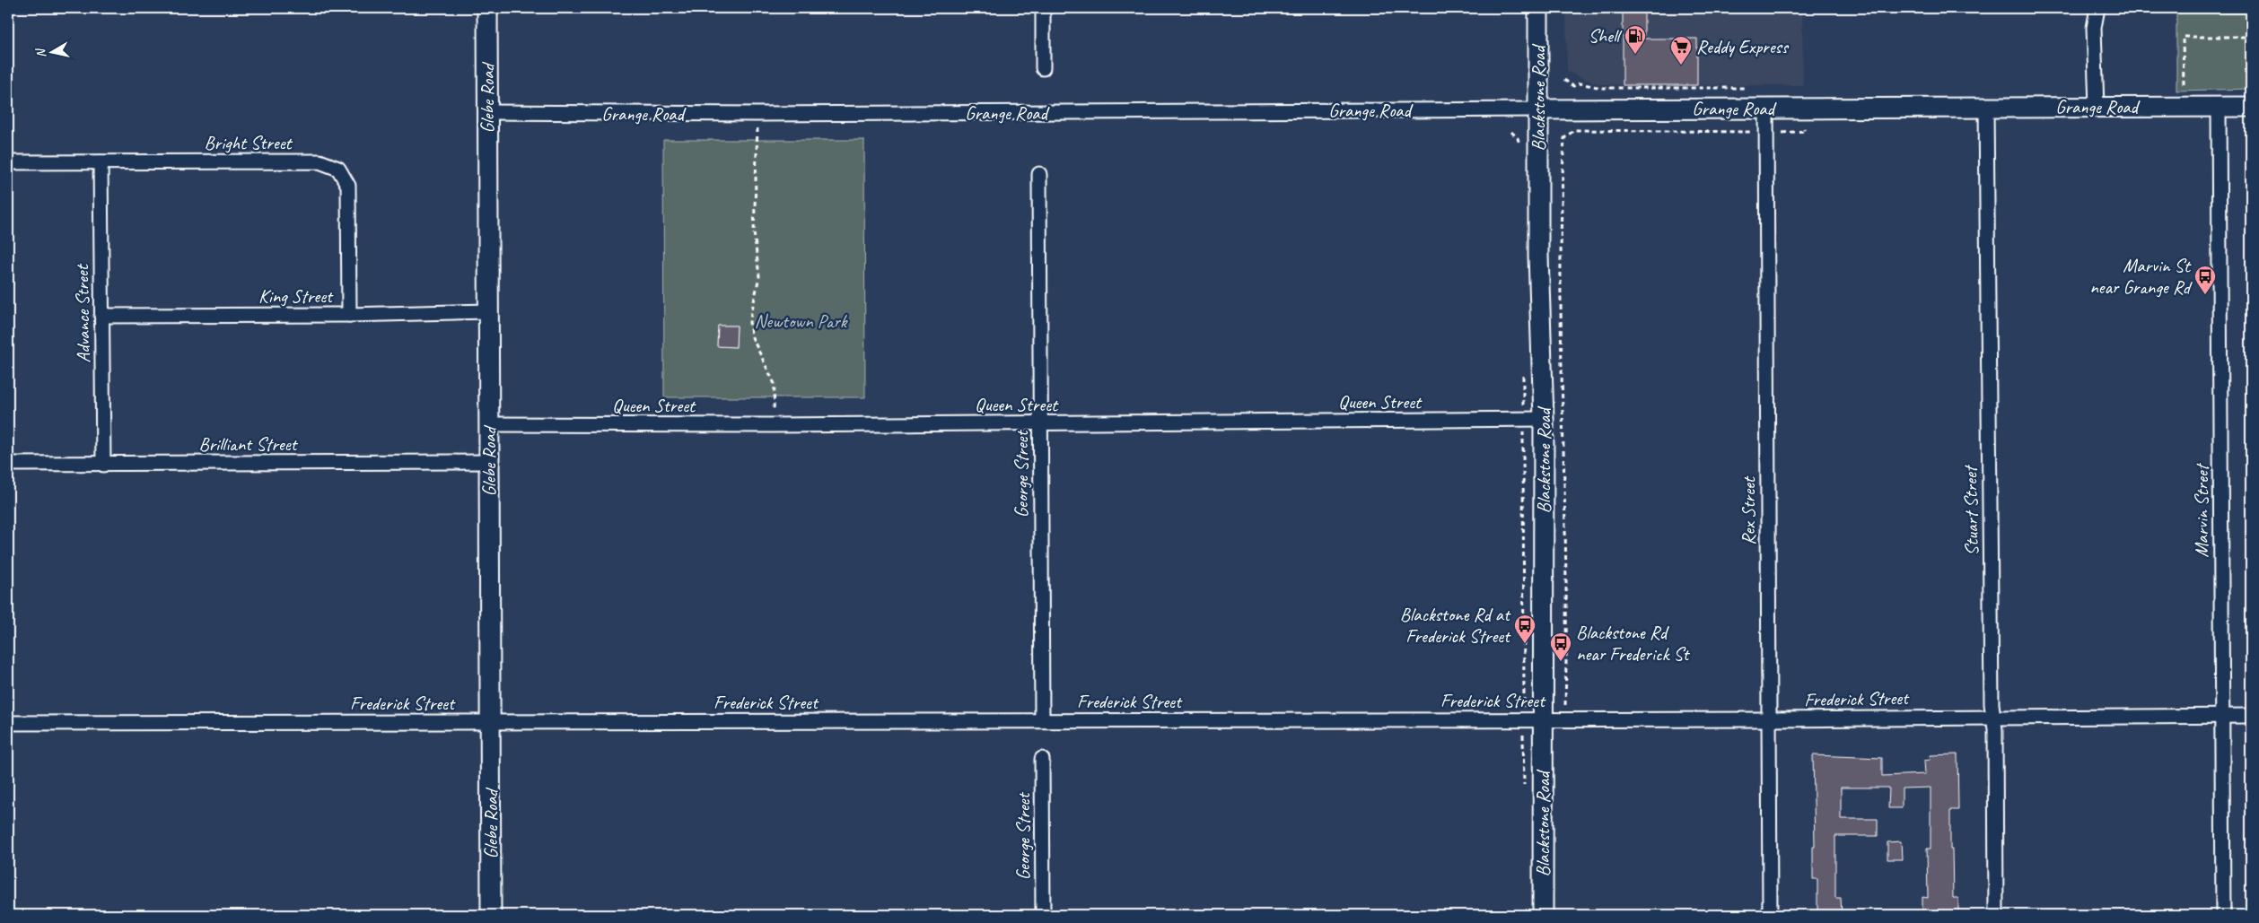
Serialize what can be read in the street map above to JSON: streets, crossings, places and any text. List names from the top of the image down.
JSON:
{
  "streets": {
    "main road": ["Glebe Road", "Blackstone Road", "Grange Road"],
    "street": [
      "Bright Street",
      "King Street",
      "Advance Street",
      "Queen Street",
      "Brilliant Street",
      "George Street",
      "Rex Street",
      "Stuart Street",
      "Marvin Street",
      "Frederick Street"
    ]
  },
  "crossings": [
    ["Glebe Road", "Grange Road"],
    ["Glebe Road", "King Street"],
    ["Glebe Road", "Queen Street"],
    ["Glebe Road", "Brilliant Street"],
    ["Glebe Road", "Frederick Street"],
    ["Blackstone Road", "Grange Road"],
    ["Blackstone Road", "Queen Street"],
    ["Blackstone Road", "Frederick Street"],
    ["Grange Road", "Rex Street"],
    ["Grange Road", "Stuart Street"],
    ["Grange Road", "Marvin Street"],
    ["Bright Street", "King Street"],
    ["Bright Street", "Advance Street"],
    ["King Street", "Advance Street"],
    ["Advance Street", "Brilliant Street"],
    ["Queen Street", "George Street"],
    ["George Street", "Frederick Street"],
    ["Rex Street", "Frederick Street"],
    ["Stuart Street", "Frederick Street"],
    ["Marvin Street", "Frederick Street"]
  ],
  "parks": ["Newtown Park"],
  "places": {
    "fuel station": ["Shell"],
    "supermarket": ["Reddy Express"],
    "bus stop": ["Marvin St near Grange Rd", "Blackstone Rd at Frederick Street", "Blackstone Rd near Frederick St"]
  },
  "north": "left"
}
